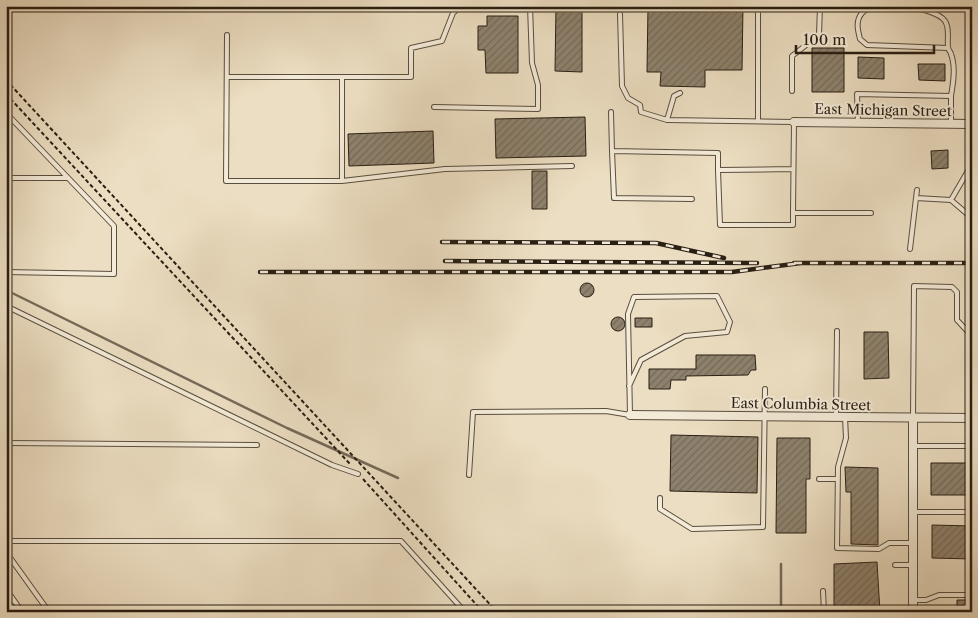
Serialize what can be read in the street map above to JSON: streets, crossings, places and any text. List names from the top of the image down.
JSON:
{
  "streets": {
    "street": ["East Michigan Street", "East Columbia Street"]
  },
  "scale_bar": "100 m"
}
